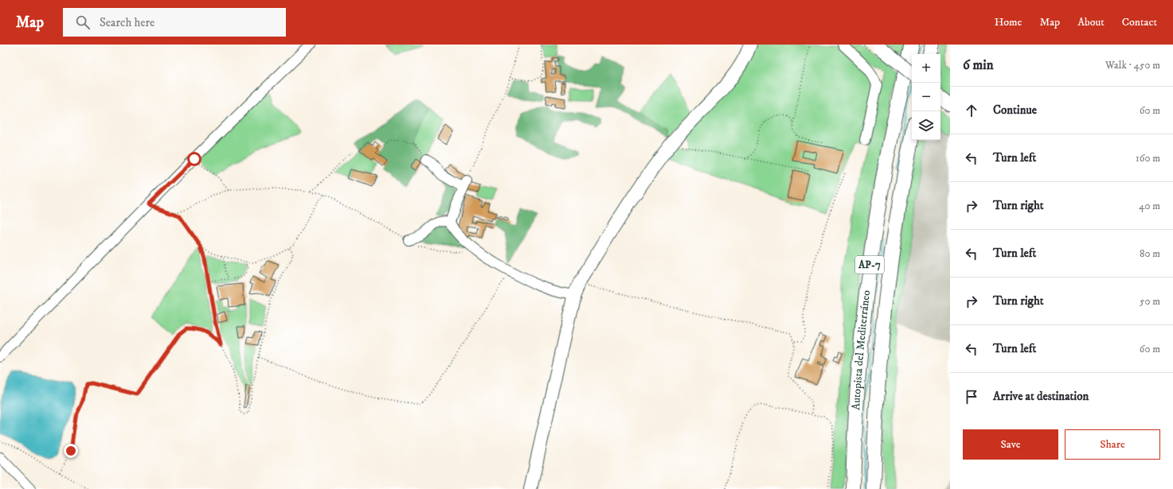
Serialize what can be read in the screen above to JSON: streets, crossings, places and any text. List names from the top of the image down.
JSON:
{
  "streets": {
    "highway": ["AP-7", "Autopista del Mediterráneo"]
  },
  "page": {
    "header": "Map",
    "search": "Search here",
    "nav": [
      "Home",
      "Map",
      "About",
      "Contact"
    ],
    "heading": ["6 min", "Walk · 450 m"],
    "map_buttons": ["+", "−"],
    "list": [
      ["Continue", "60 m"],
      ["Turn left", "160 m"],
      ["Turn right", "40 m"],
      ["Turn left", "80 m"],
      ["Turn right", "50 m"],
      ["Turn left", "60 m"],
      "Arrive at destination"
    ],
    "buttons": ["Save", "Share"]
  }
}
